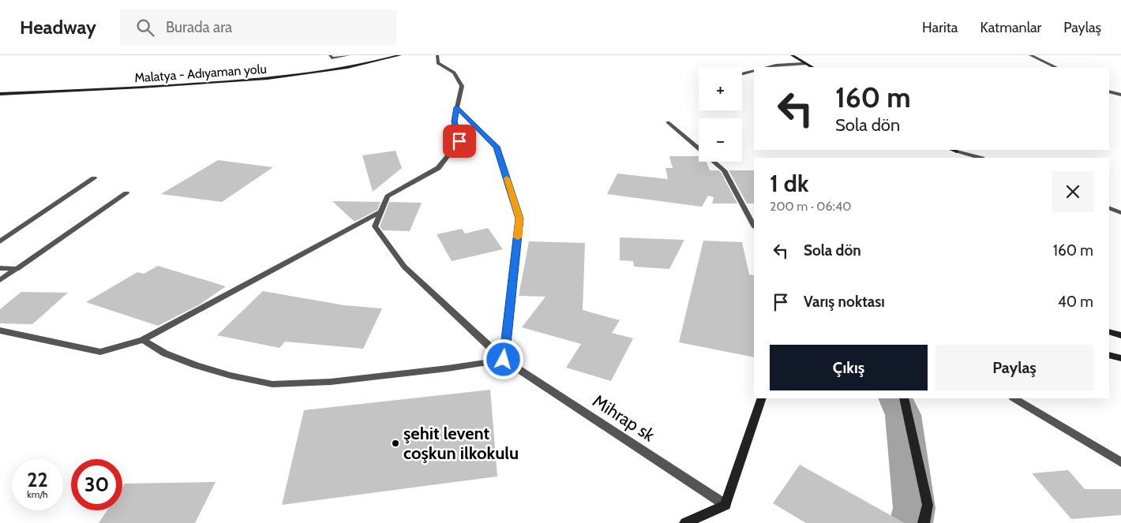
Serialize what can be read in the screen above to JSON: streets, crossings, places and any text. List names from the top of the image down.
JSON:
{
  "streets": {
    "main road": ["Malatya - Adıyaman yolu"],
    "street": ["Mihrap sk"]
  },
  "places": ["şehit levent coşkun ilkokulu"],
  "page": {
    "header": "Headway",
    "search": "Burada ara",
    "nav": ["Harita", "Katmanlar", "Paylaş"],
    "map_buttons": ["+", "−"],
    "turn": ["160 m", "Sola dön"],
    "heading": ["1 dk", "200 m · 06:40"],
    "list": [
      {
        "name": "Sola dön",
        "value": "160 m"
      },
      {
        "name": "Varış noktası",
        "value": "40 m"
      }
    ],
    "buttons": ["Çıkış", "Paylaş"],
    "speed": "22 km/h",
    "limit": "30"
  }
}
